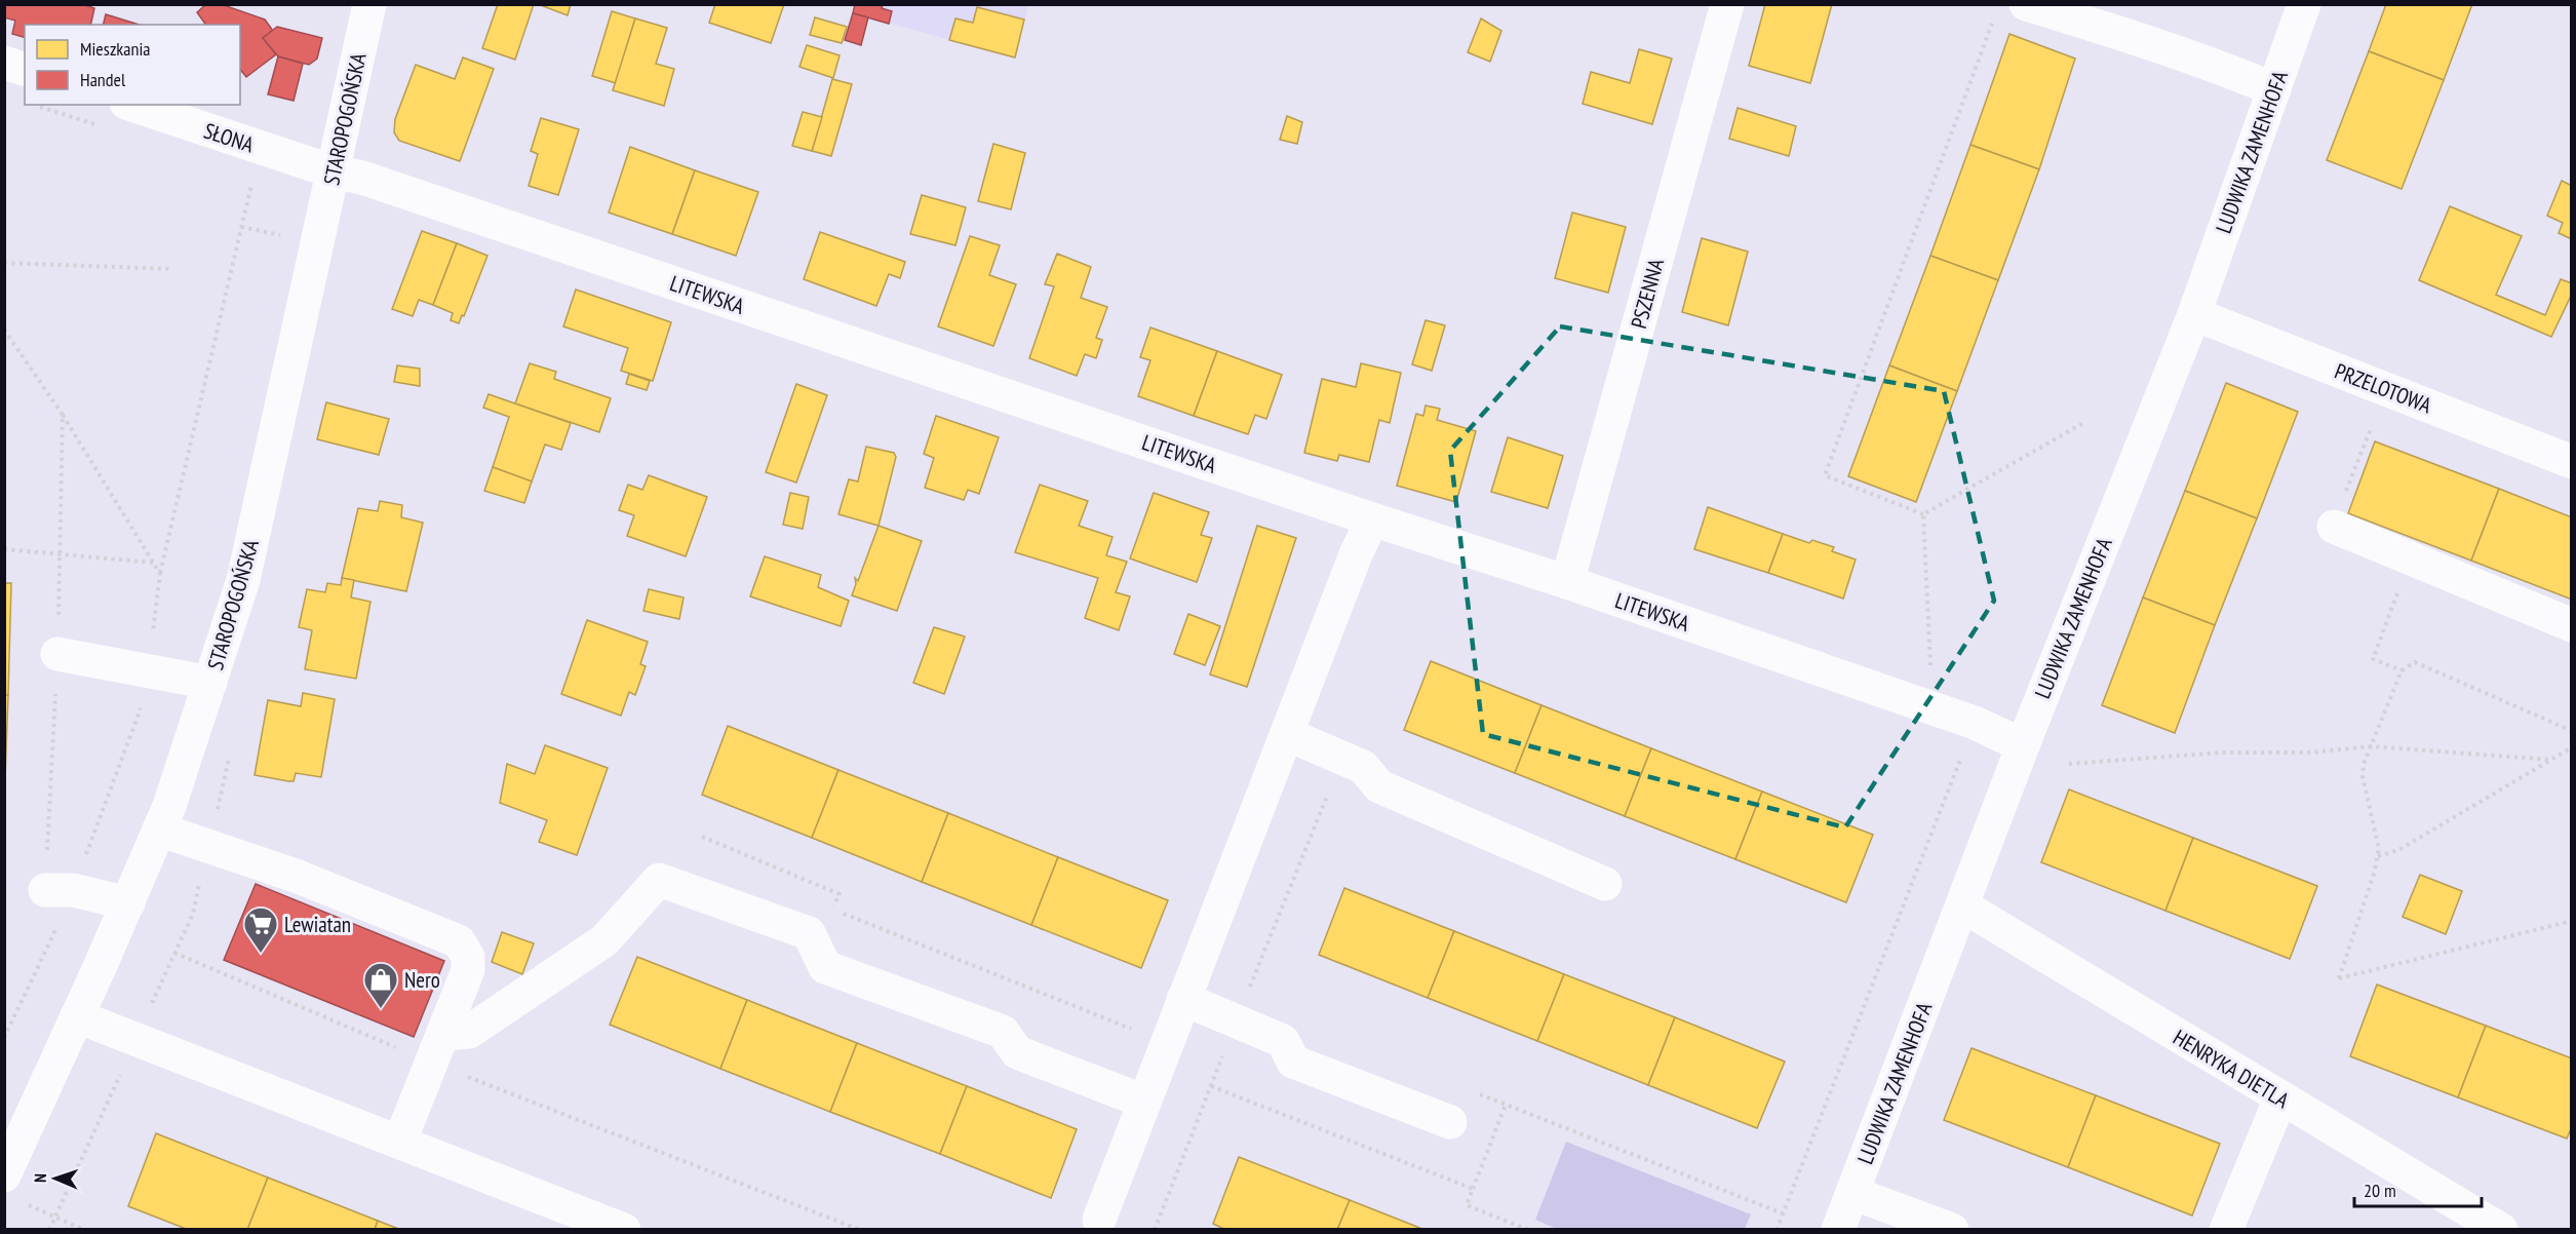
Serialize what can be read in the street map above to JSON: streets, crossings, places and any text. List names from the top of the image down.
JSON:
{
  "streets": {
    "street": [
      "STAROPOGOŃSKA",
      "SŁONA",
      "LUDWIKA ZAMENHOFA",
      "PSZENNA",
      "LITEWSKA",
      "PRZELOTOWA",
      "HENRYKA DIETLA"
    ]
  },
  "crossings": [
    ["STAROPOGOŃSKA", "SŁONA"],
    ["STAROPOGOŃSKA", "LITEWSKA"],
    ["SŁONA", "LITEWSKA"],
    ["LUDWIKA ZAMENHOFA", "LITEWSKA"],
    ["LUDWIKA ZAMENHOFA", "PRZELOTOWA"],
    ["LUDWIKA ZAMENHOFA", "HENRYKA DIETLA"],
    ["PSZENNA", "LITEWSKA"]
  ],
  "places": {
    "supermarket": ["Lewiatan"],
    "shop": ["Nero"]
  },
  "legend": ["Mieszkania", "Handel"],
  "scale_bar": "20 m",
  "north": "left"
}
